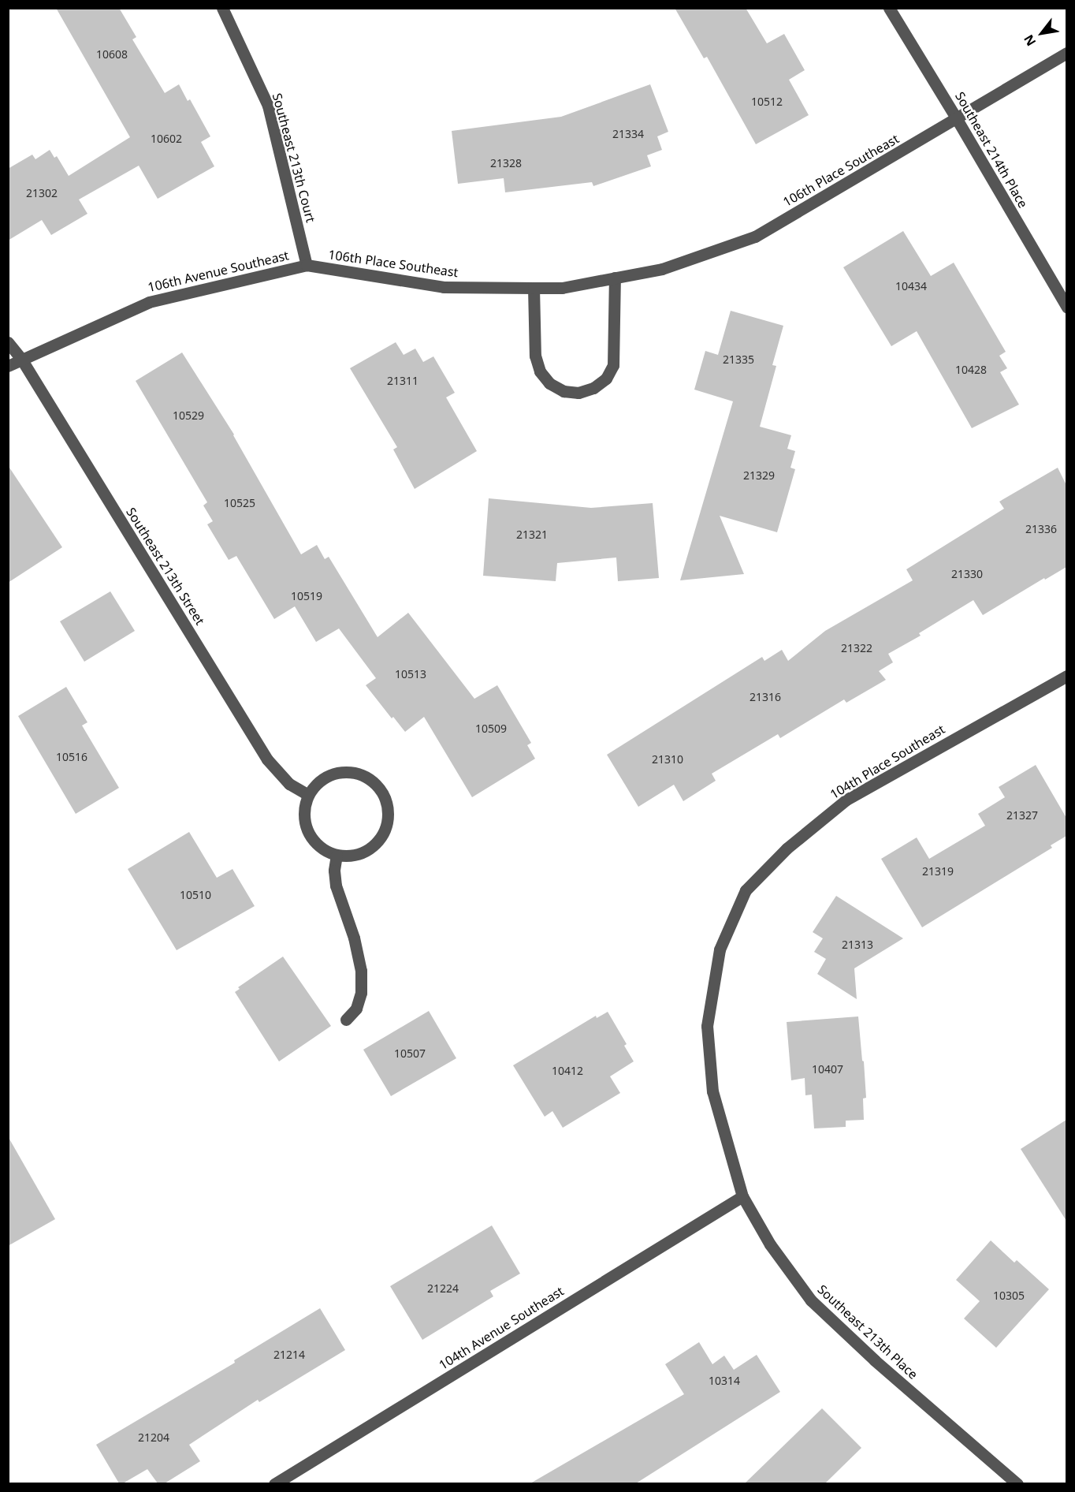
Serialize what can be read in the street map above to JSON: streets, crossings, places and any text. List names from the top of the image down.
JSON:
{
  "streets": {
    "street": [
      "Southeast 214th Place",
      "Southeast 213th Court",
      "106th Place Southeast",
      "106th Avenue Southeast",
      "Southeast 213th Street",
      "104th Place Southeast",
      "104th Avenue Southeast",
      "Southeast 213th Place"
    ]
  },
  "crossings": [
    ["Southeast 214th Place", "106th Place Southeast"],
    ["Southeast 213th Court", "106th Place Southeast"],
    ["Southeast 213th Court", "106th Avenue Southeast"],
    ["106th Place Southeast", "106th Avenue Southeast"],
    ["106th Avenue Southeast", "Southeast 213th Street"],
    ["104th Place Southeast", "Southeast 213th Place"],
    ["104th Avenue Southeast", "Southeast 213th Place"]
  ],
  "house_numbers": [
    "10608",
    "10512",
    "21334",
    "10602",
    "21328",
    "21302",
    "10434",
    "21335",
    "10428",
    "21311",
    "10529",
    "21329",
    "10525",
    "21336",
    "21321",
    "21330",
    "10519",
    "21322",
    "10513",
    "21316",
    "10509",
    "10516",
    "21310",
    "21327",
    "21319",
    "10510",
    "21313",
    "10507",
    "10407",
    "10412",
    "21224",
    "10305",
    "21214",
    "10314",
    "21204"
  ],
  "north": "bottom left"
}
